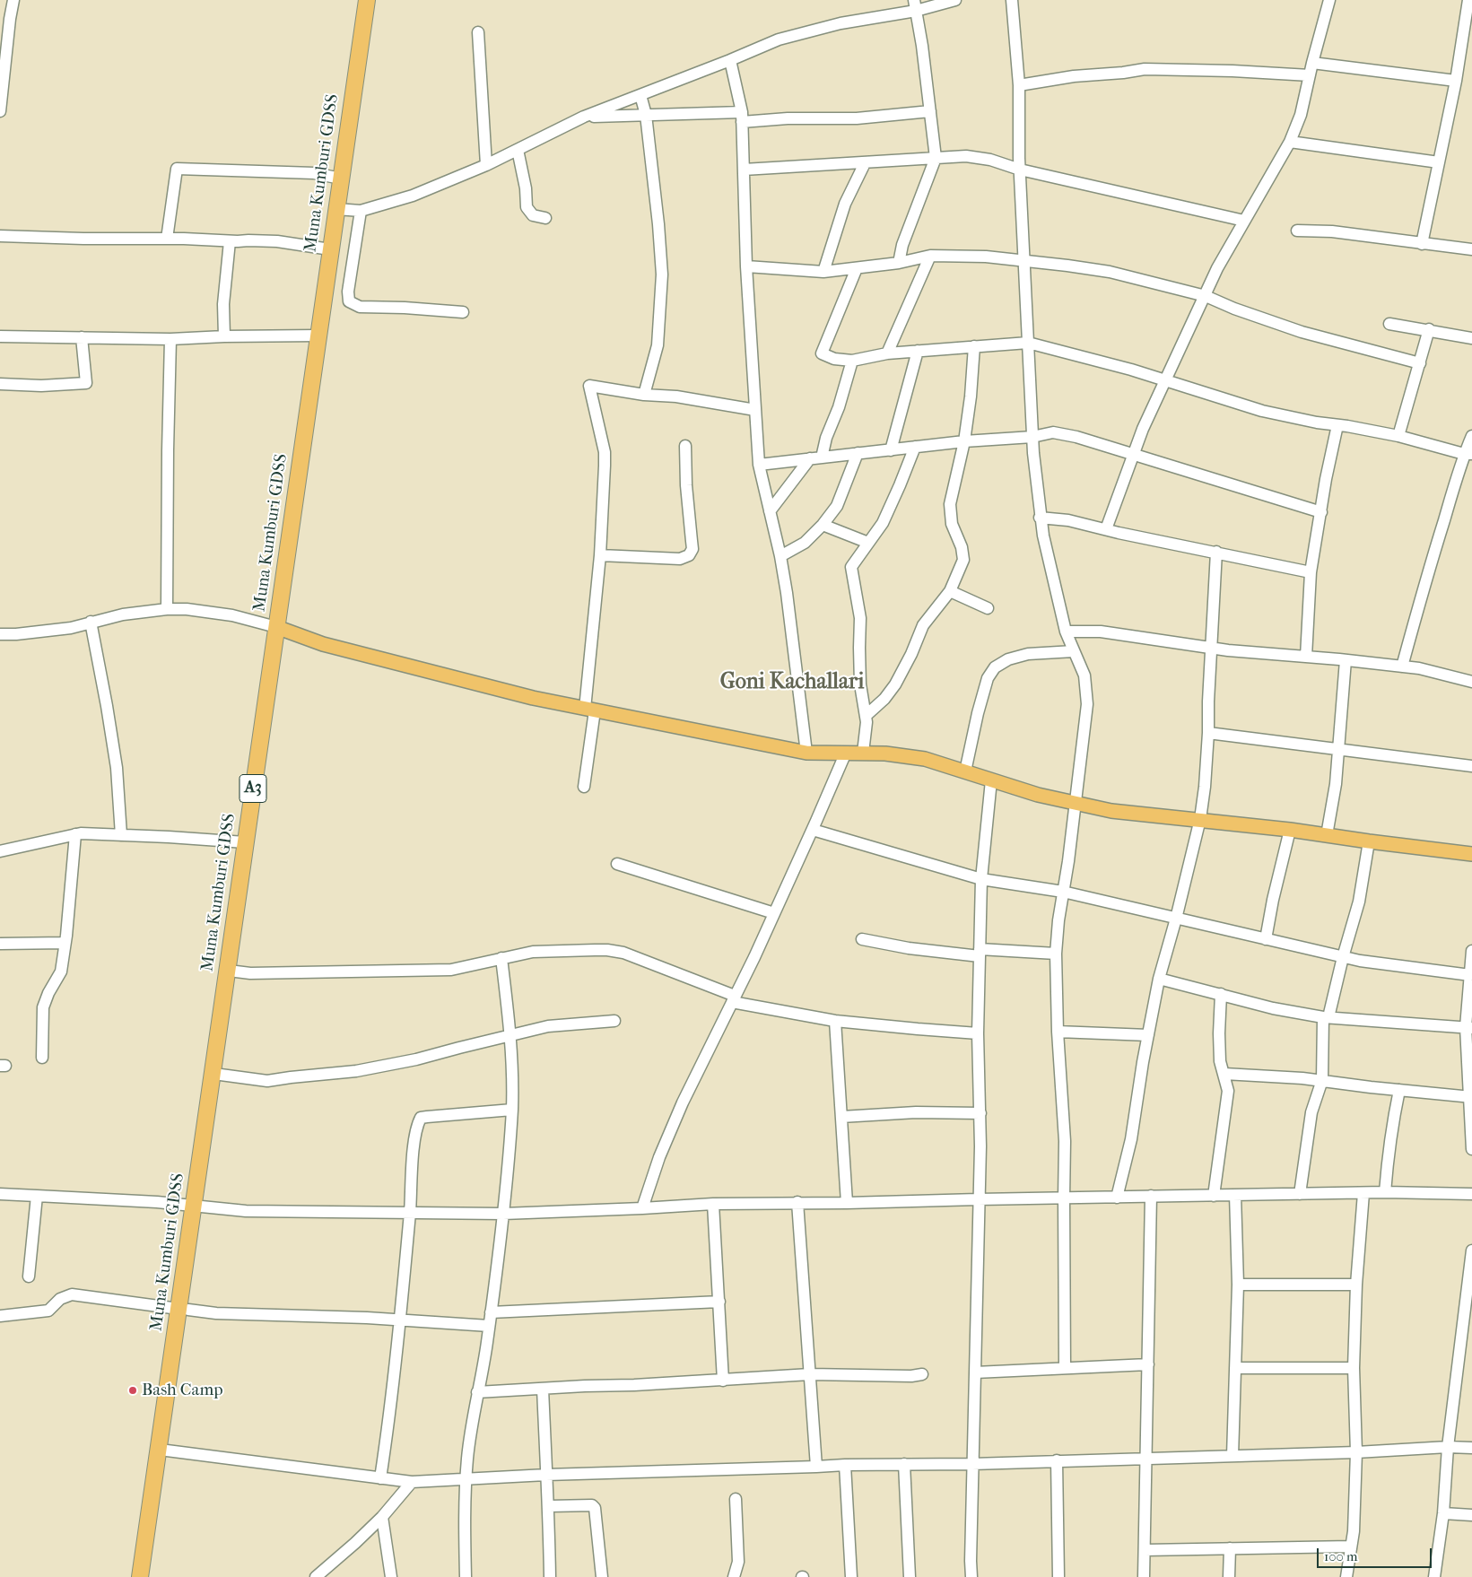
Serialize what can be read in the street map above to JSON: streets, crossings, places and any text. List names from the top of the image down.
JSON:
{
  "streets": {
    "highway": ["Muna Kumburi GDSS", "A3"]
  },
  "districts": ["Goni Kachallari"],
  "places": ["Bash Camp"],
  "scale_bar": "100 m"
}
